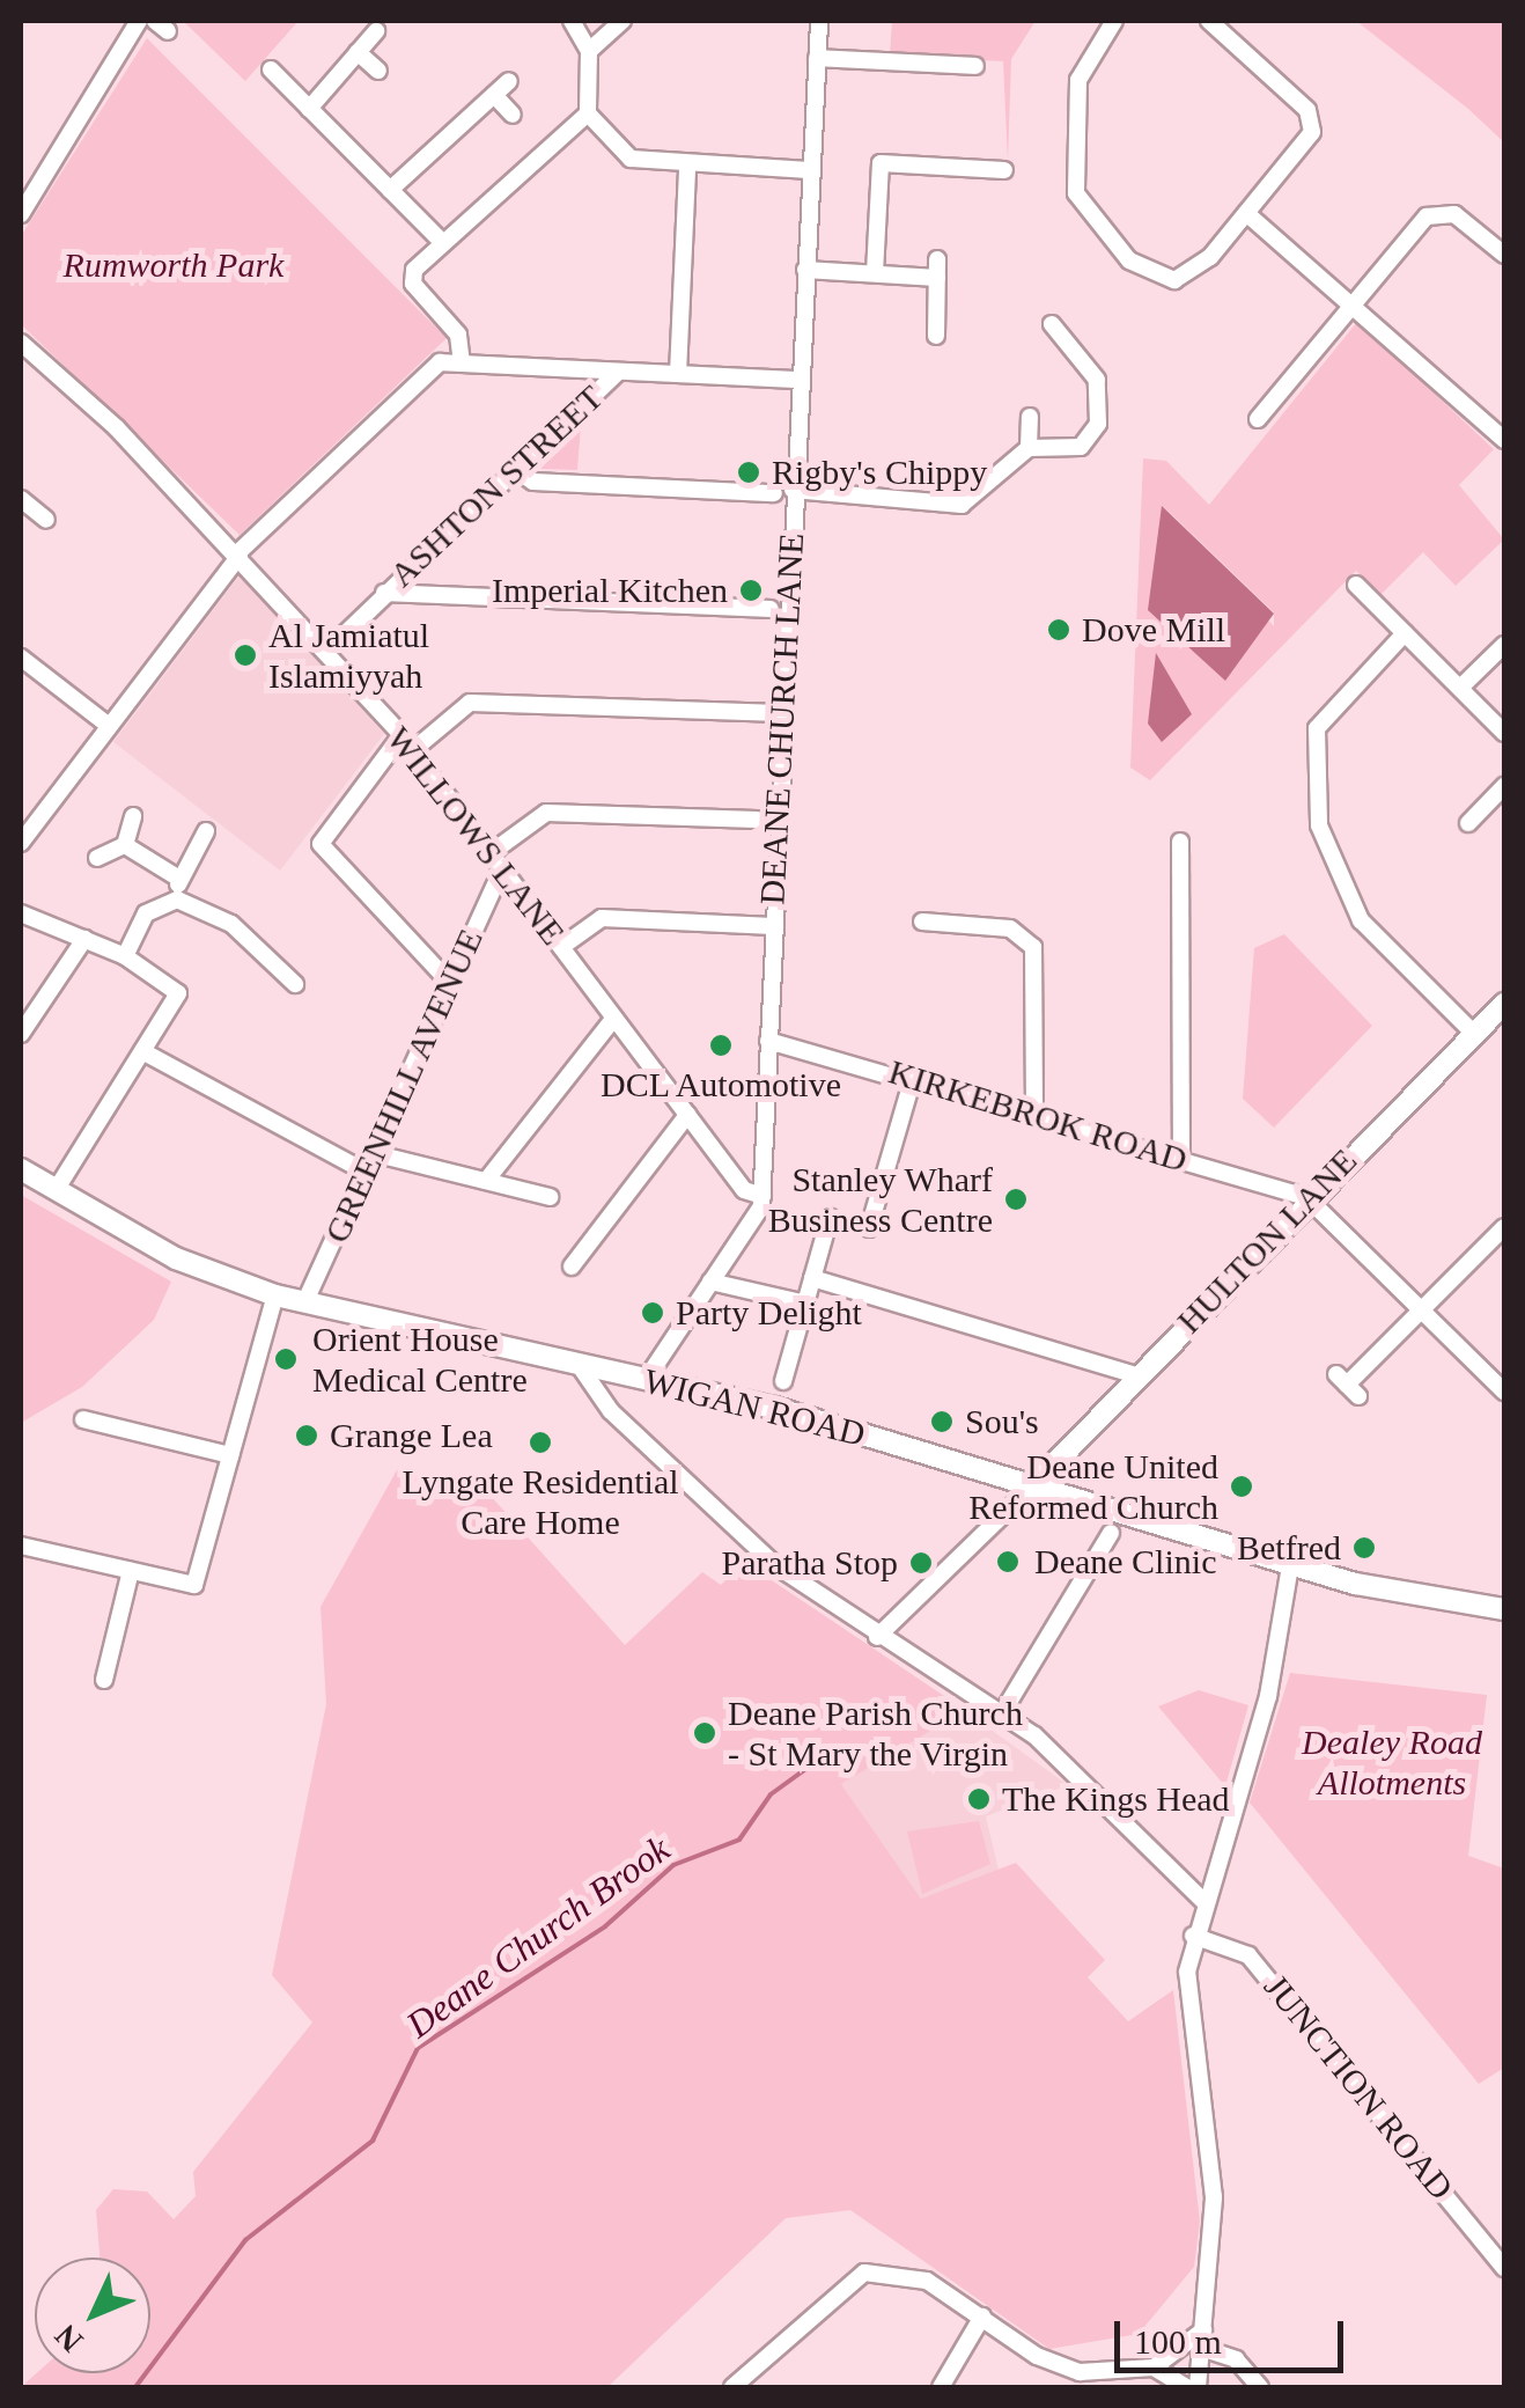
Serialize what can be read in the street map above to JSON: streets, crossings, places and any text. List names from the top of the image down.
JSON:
{
  "streets": {
    "main road": ["HULTON LANE", "WIGAN ROAD"],
    "street": [
      "ASHTON STREET",
      "DEANE CHURCH LANE",
      "WILLOWS LANE",
      "GREENHILL AVENUE",
      "KIRKEBROK ROAD",
      "JUNCTION ROAD"
    ]
  },
  "crossings": [
    ["ASHTON STREET", "WILLOWS LANE"],
    ["DEANE CHURCH LANE", "WILLOWS LANE"],
    ["DEANE CHURCH LANE", "KIRKEBROK ROAD"],
    ["DEANE CHURCH LANE", "WIGAN ROAD"],
    ["WILLOWS LANE", "GREENHILL AVENUE"],
    ["GREENHILL AVENUE", "WIGAN ROAD"],
    ["KIRKEBROK ROAD", "HULTON LANE"],
    ["HULTON LANE", "WIGAN ROAD"]
  ],
  "water": ["Deane Church Brook"],
  "parks": ["Rumworth Park", "Dealey Road Allotments"],
  "places": [
    "Rigby's Chippy",
    "Imperial Kitchen",
    "Dove Mill",
    "Al Jamiatul Islamiyyah",
    "DCL Automotive",
    "Stanley Wharf Business Centre",
    "Party Delight",
    "Orient House Medical Centre",
    "Sou's",
    "Grange Lea",
    "Lyngate Residential Care Home",
    "Deane United Reformed Church",
    "Betfred",
    "Deane Clinic",
    "Paratha Stop",
    "Deane Parish Church - St Mary the Virgin",
    "The Kings Head"
  ],
  "scale_bar": "100 m",
  "north": "bottom left"
}
